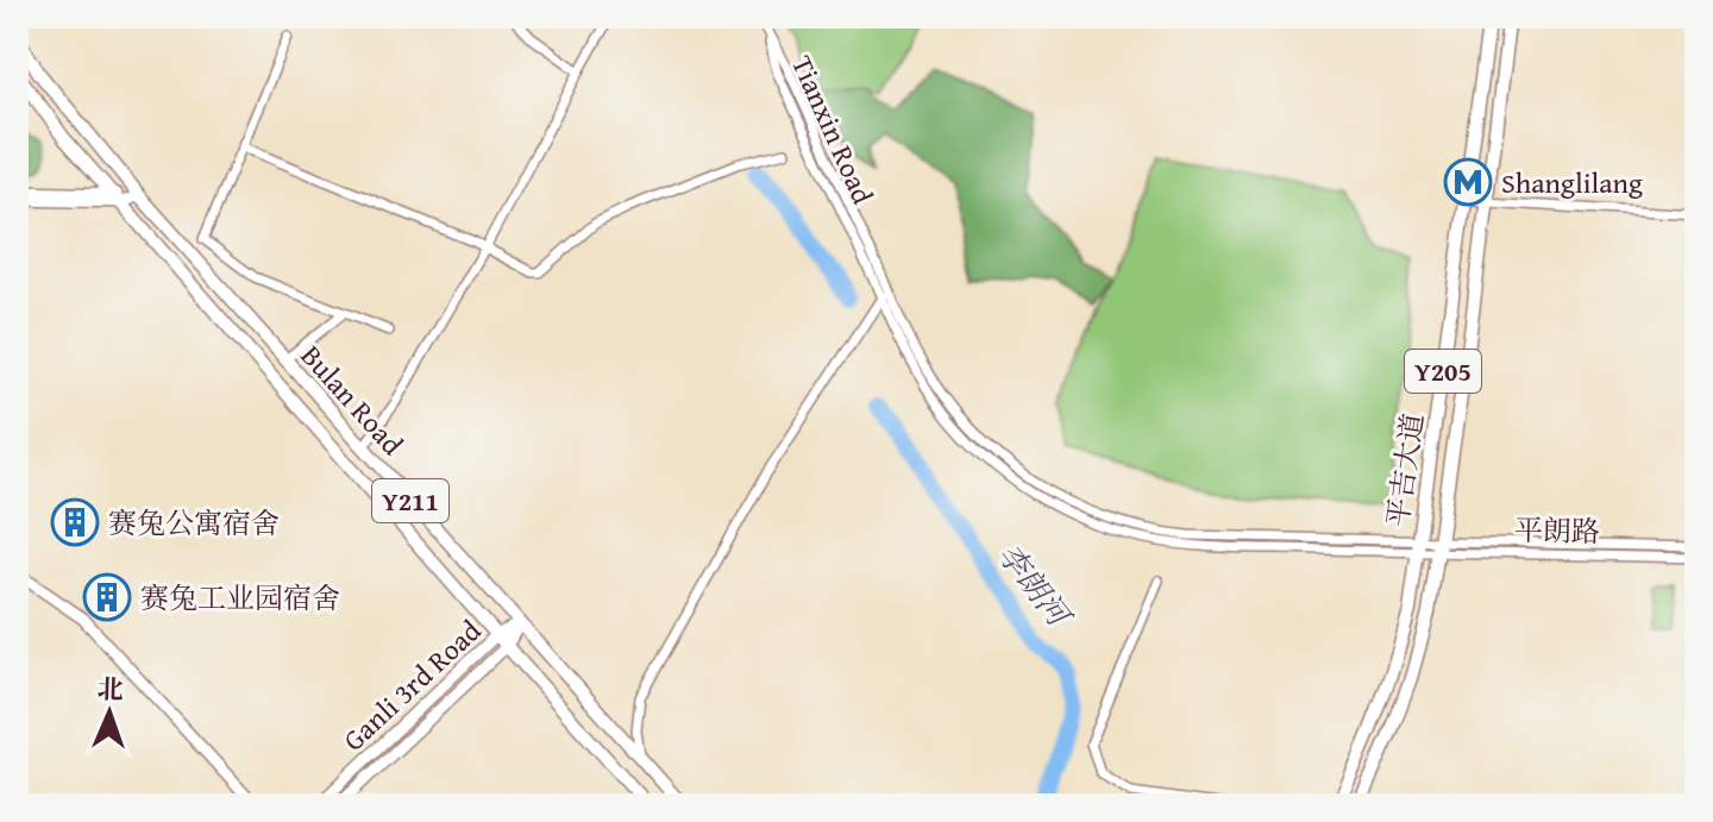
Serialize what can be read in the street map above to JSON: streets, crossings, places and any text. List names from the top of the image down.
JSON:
{
  "streets": {
    "main road": [
      "Y205",
      "Bulan Road",
      "平吉大道",
      "Y211"
    ],
    "street": ["Tianxin Road", "平朗路", "Ganli 3rd Road"]
  },
  "crossings": [
    ["Tianxin Road", "平吉大道"],
    ["Tianxin Road", "平朗路"],
    ["Bulan Road", "Ganli 3rd Road"],
    ["平吉大道", "平朗路"]
  ],
  "water": ["李朗河"],
  "places": {
    "metro station": ["Shanglilang"],
    "building": ["赛兔公寓宿舍", "赛兔工业园宿舍"]
  },
  "north": "top"
}
